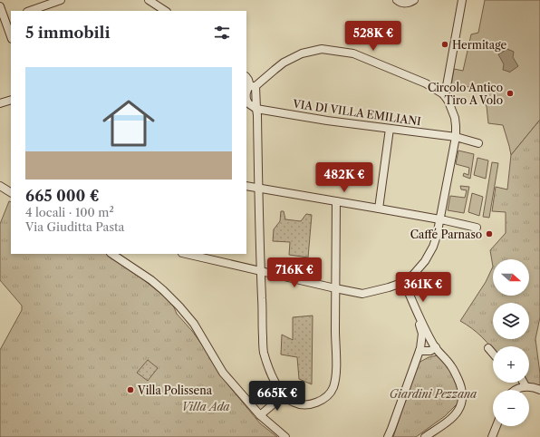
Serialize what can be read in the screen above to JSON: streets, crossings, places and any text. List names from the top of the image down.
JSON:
{
  "streets": {
    "street": ["VIA DI VILLA EMILIANI"]
  },
  "parks": ["Giardini Pezzana", "Villa Ada"],
  "places": [
    "Hermitage",
    "Circolo Antico Tiro A Volo",
    "Caffé Parnaso",
    "Villa Polissena"
  ],
  "north": "right",
  "page": {
    "heading": "5 immobili",
    "price": [
      "528K €",
      "482K €",
      "716K €",
      "361K €",
      "665K €"
    ],
    "list": [
      {
        "name": "665 000 €",
        "note": "4 locali · 100 m² · Via Giuditta Pasta"
      }
    ],
    "map_buttons": ["+", "−"]
  }
}
